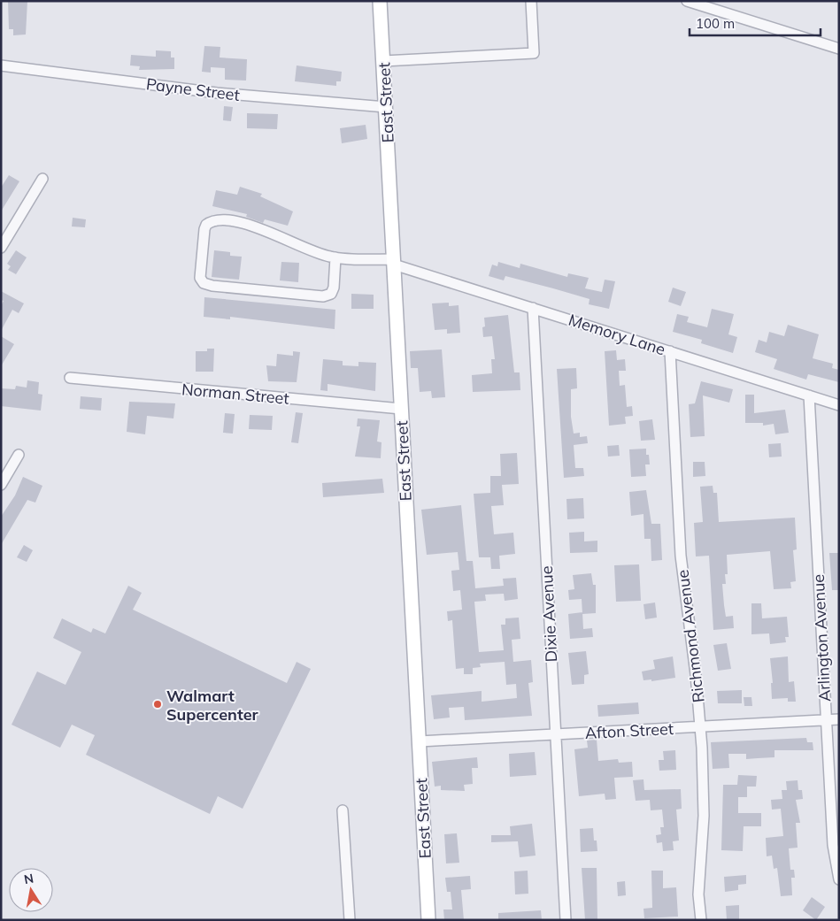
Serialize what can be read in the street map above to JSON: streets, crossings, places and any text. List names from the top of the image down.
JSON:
{
  "streets": {
    "street": [
      "Payne Street",
      "East Street",
      "Memory Lane",
      "Norman Street",
      "Dixie Avenue",
      "Richmond Avenue",
      "Arlington Avenue",
      "Afton Street"
    ]
  },
  "crossings": [
    ["Payne Street", "East Street"],
    ["East Street", "Memory Lane"],
    ["East Street", "Norman Street"],
    ["East Street", "Afton Street"],
    ["Memory Lane", "Dixie Avenue"],
    ["Memory Lane", "Richmond Avenue"],
    ["Memory Lane", "Arlington Avenue"],
    ["Dixie Avenue", "Afton Street"],
    ["Richmond Avenue", "Afton Street"],
    ["Arlington Avenue", "Afton Street"]
  ],
  "places": ["Walmart Supercenter"],
  "scale_bar": "100 m",
  "north": "top"
}
